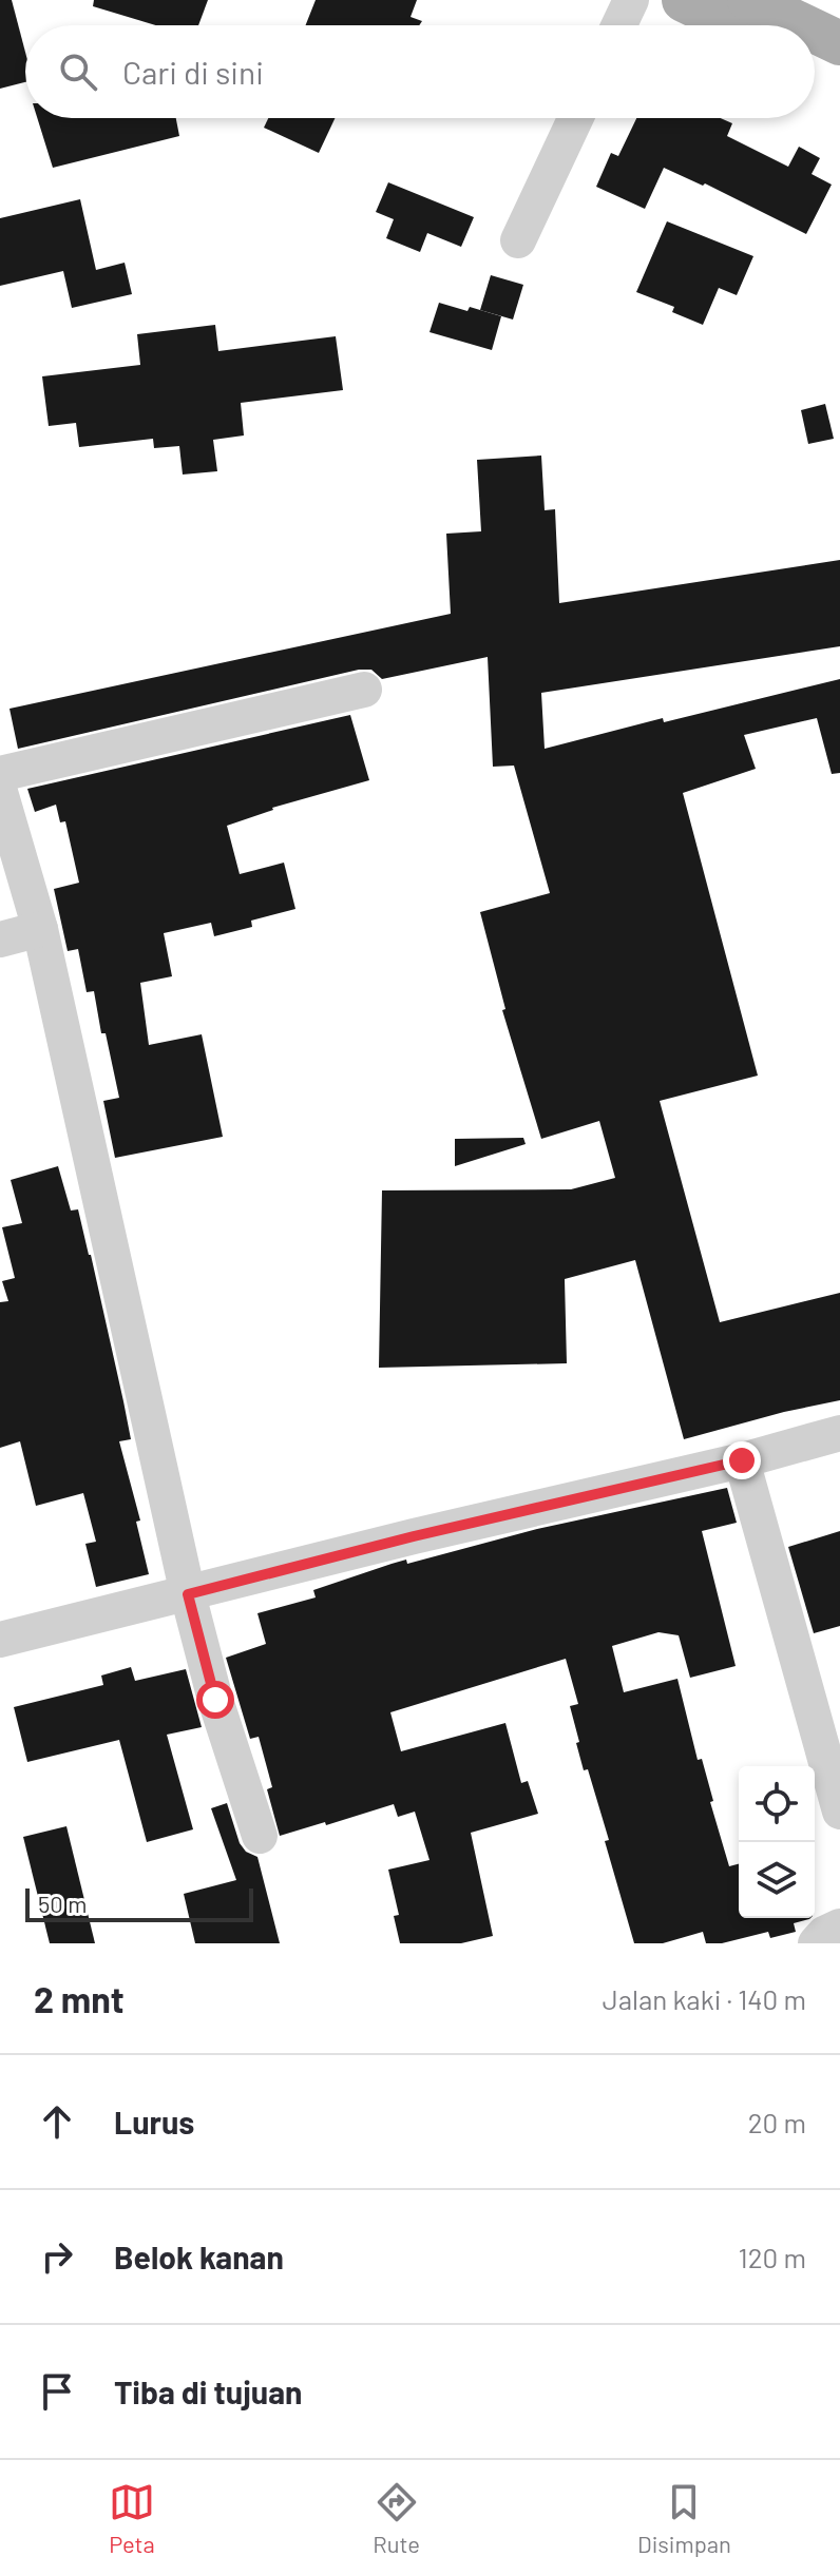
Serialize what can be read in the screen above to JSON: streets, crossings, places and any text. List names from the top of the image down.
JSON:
{
  "scale_bar": "50 m",
  "page": {
    "search": "Cari di sini",
    "scale": "50 m",
    "heading": ["2 mnt", "Jalan kaki · 140 m"],
    "list": [
      ["Lurus", "20 m"],
      ["Belok kanan", "120 m"],
      "Tiba di tujuan"
    ],
    "nav": ["Peta", "Rute", "Disimpan"]
  }
}
